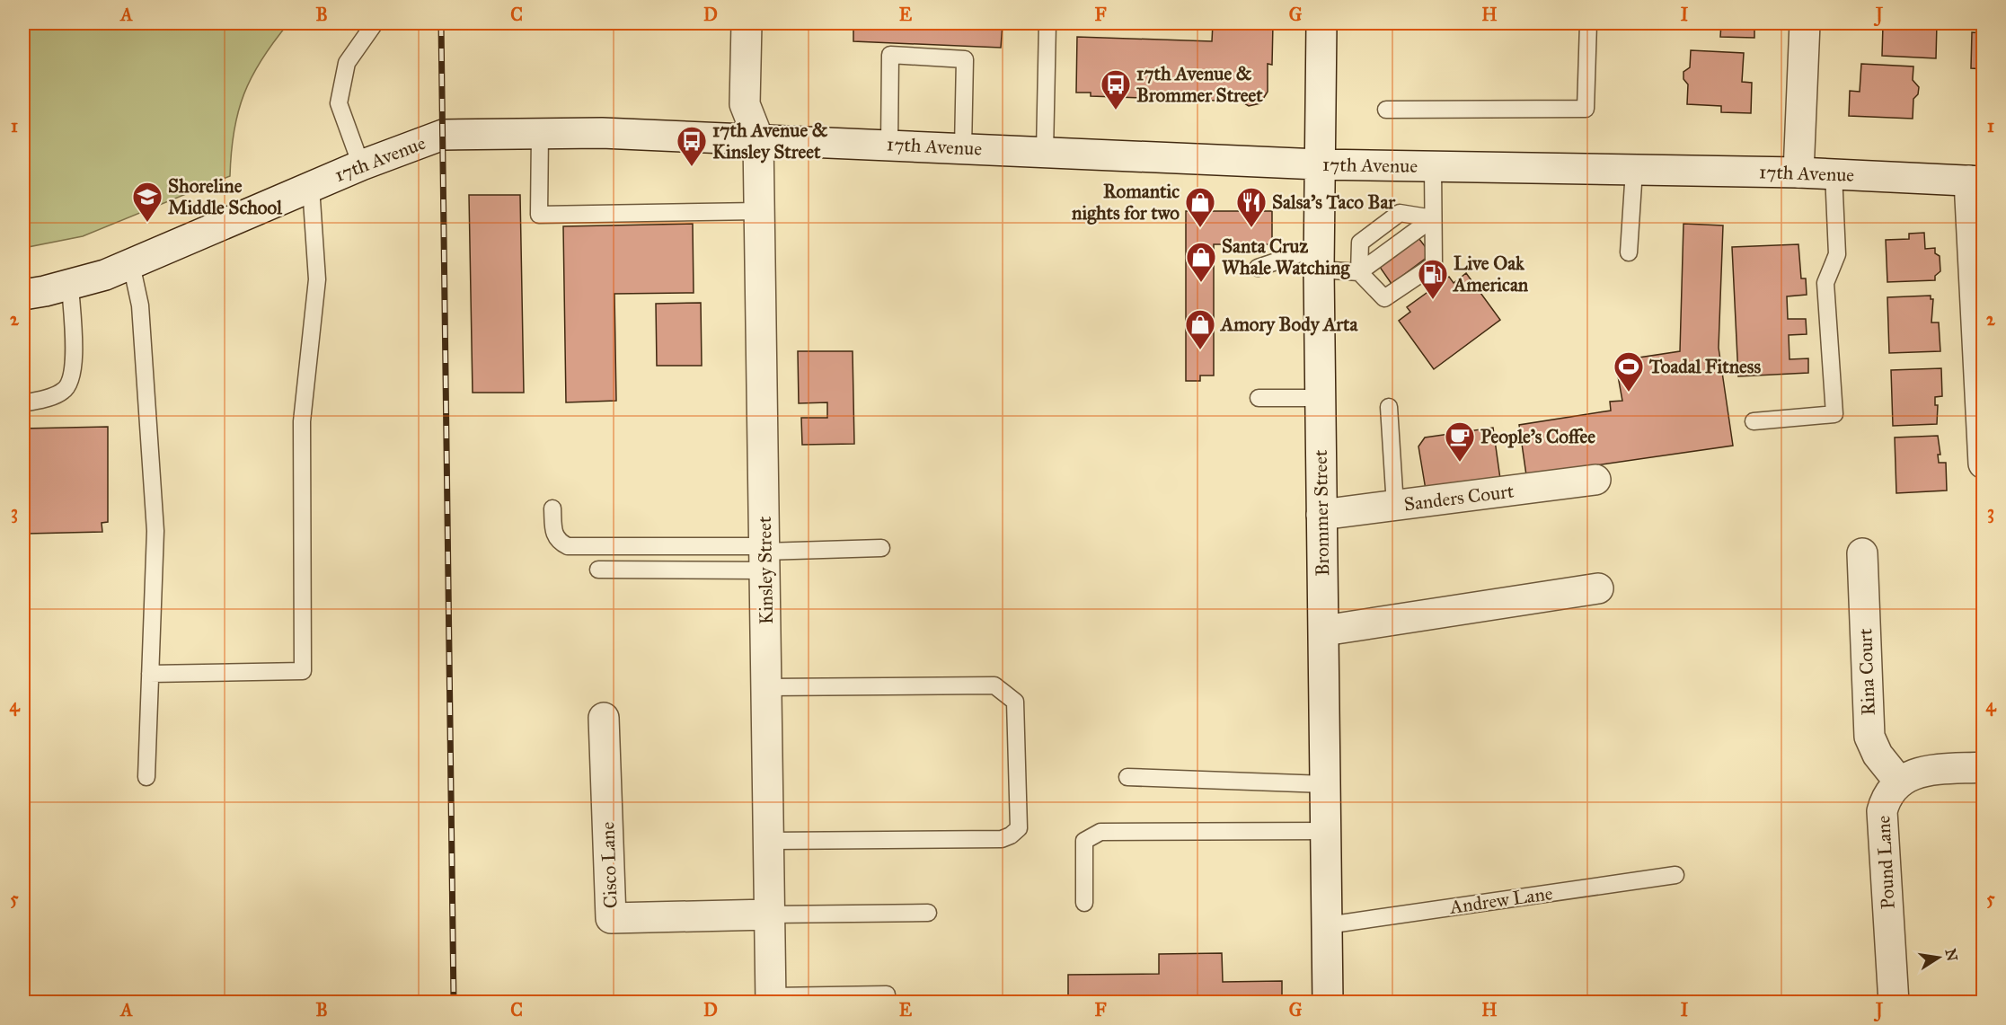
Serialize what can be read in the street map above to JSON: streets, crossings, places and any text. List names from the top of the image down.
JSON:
{
  "streets": {
    "main road": [
      "17th Avenue",
      "Sanders Court",
      "Brommer Street",
      "Kinsley Street",
      "Rina Court",
      "Pound Lane",
      "Cisco Lane"
    ],
    "lane": ["Andrew Lane"]
  },
  "crossings": [
    ["17th Avenue", "Brommer Street"],
    ["17th Avenue", "Kinsley Street"],
    ["Sanders Court", "Brommer Street"],
    ["Brommer Street", "Andrew Lane"],
    ["Kinsley Street", "Cisco Lane"],
    ["Rina Court", "Pound Lane"]
  ],
  "places": {
    "bus stop": ["17th Avenue & Brommer Street", "17th Avenue & Kinsley Street"],
    "school or university": ["Shoreline Middle School"],
    "shop": ["Romantic nights for two", "Santa Cruz Whale Watching", "Amory Body Arta"],
    "restaurant": ["Salsa's Taco Bar"],
    "fuel station": ["Live Oak American"],
    "sports": ["Toadal Fitness"],
    "cafe": ["People's Coffee"]
  },
  "north": "right",
  "grid": {
    "columns": [
      "A",
      "B",
      "C",
      "D",
      "E",
      "F",
      "G",
      "H",
      "I",
      "J"
    ],
    "rows": [
      "1",
      "2",
      "3",
      "4",
      "5"
    ]
  }
}
